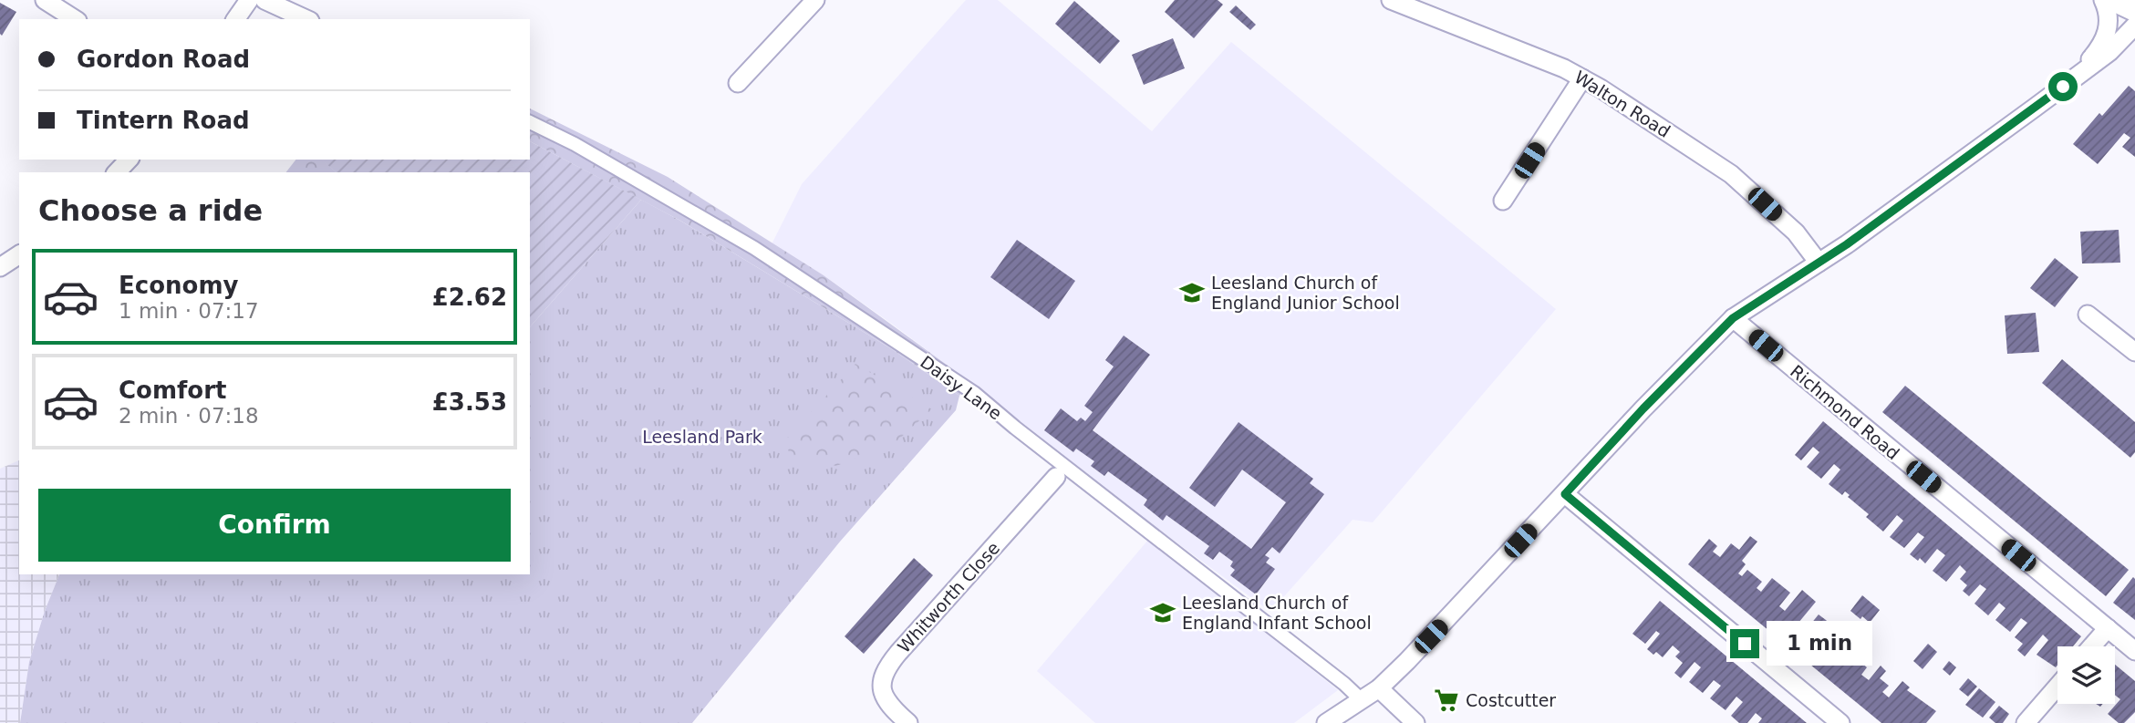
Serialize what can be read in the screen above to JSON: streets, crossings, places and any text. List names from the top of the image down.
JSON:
{
  "streets": {
    "street": [
      "Walton Road",
      "Daisy Lane",
      "Richmond Road",
      "Whitworth Close"
    ]
  },
  "parks": ["Leesland Park"],
  "places": {
    "school or university": ["Leesland Church of England Junior School", "Leesland Church of England Infant School"],
    "supermarket": ["Costcutter"]
  },
  "page": {
    "banner": ["Gordon Road", "Tintern Road"],
    "heading": "Choose a ride",
    "list": [
      {
        "name": "Economy",
        "note": "1 min · 07:17",
        "value": "£2.62"
      },
      {
        "name": "Comfort",
        "note": "2 min · 07:18",
        "value": "£3.53"
      }
    ],
    "buttons": "Confirm",
    "bubble": "1 min"
  }
}
